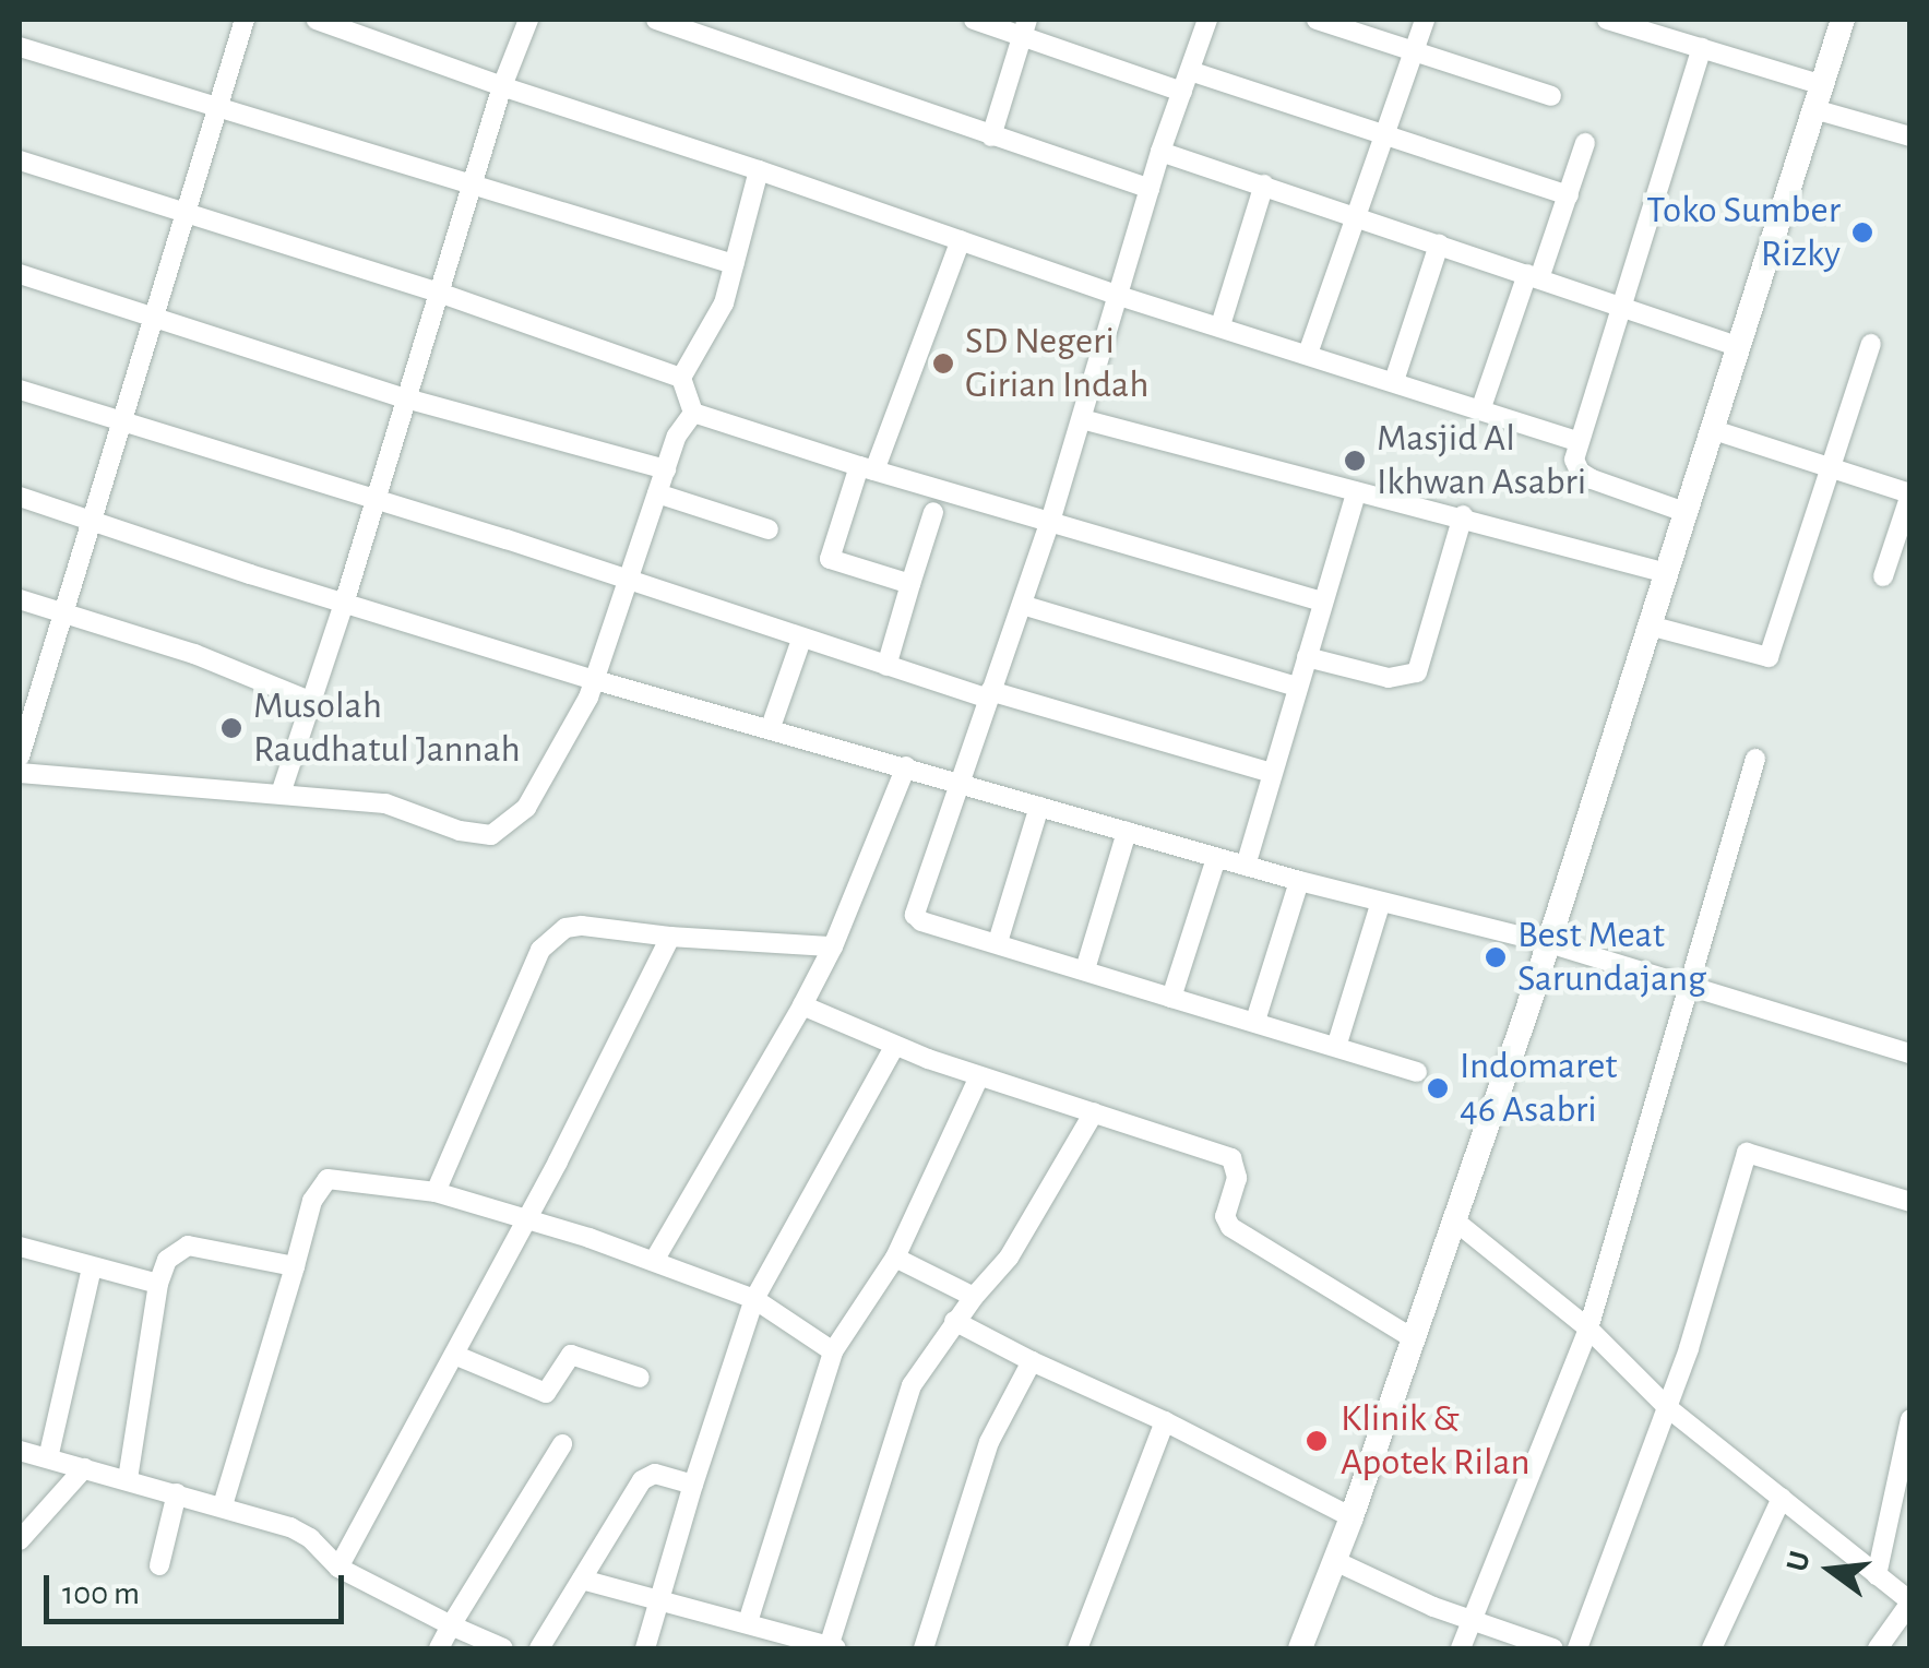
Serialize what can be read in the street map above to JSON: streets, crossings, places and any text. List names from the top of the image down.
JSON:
{
  "places": [
    "Toko Sumber Rizky",
    "SD Negeri Girian Indah",
    "Masjid Al Ikhwan Asabri",
    "Musolah Raudhatul Jannah",
    "Best Meat Sarundajang",
    "Indomaret 46 Asabri",
    "Klinik & Apotek Rilan"
  ],
  "scale_bar": "100 m",
  "north": "left"
}
